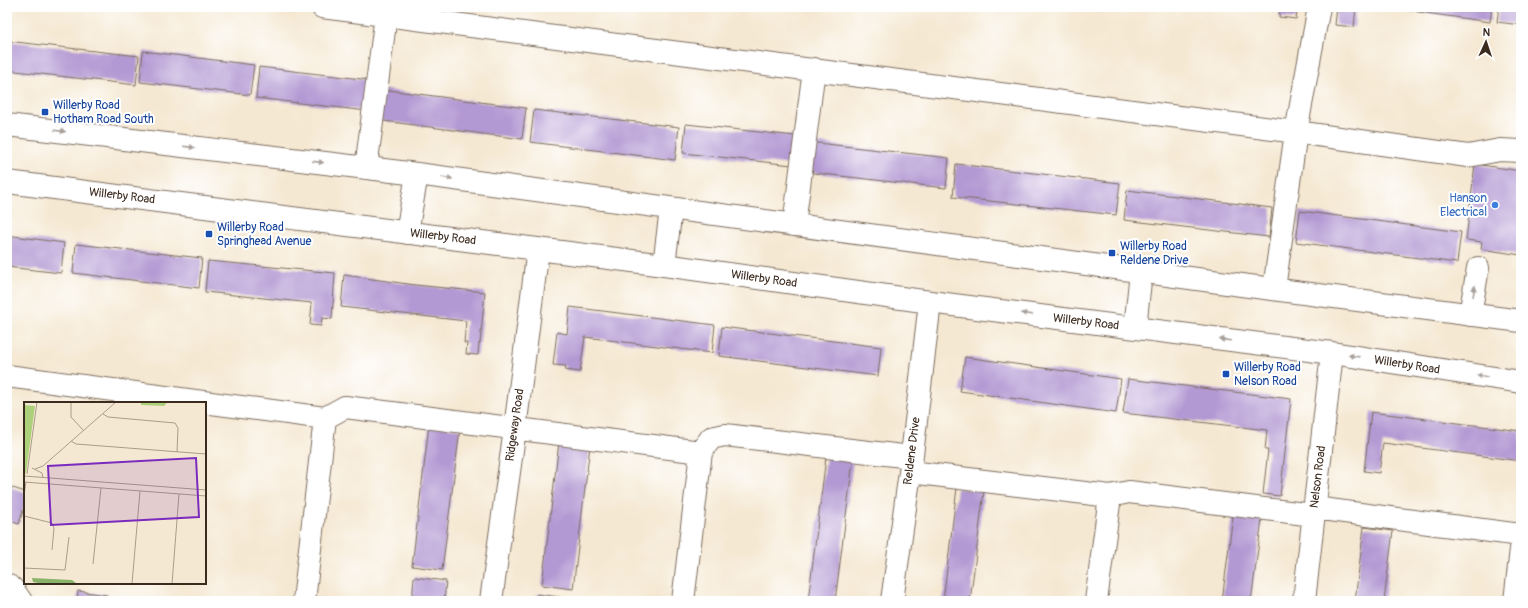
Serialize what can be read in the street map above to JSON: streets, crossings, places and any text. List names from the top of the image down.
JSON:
{
  "streets": {
    "street": [
      "Willerby Road",
      "Ridgeway Road",
      "Reldene Drive",
      "Nelson Road"
    ]
  },
  "crossings": [
    ["Willerby Road", "Ridgeway Road"],
    ["Willerby Road", "Reldene Drive"],
    ["Willerby Road", "Nelson Road"]
  ],
  "places": {
    "transit": [
      "Willerby Road Hotham Road South",
      "Willerby Road Springhead Avenue",
      "Willerby Road Reldene Drive",
      "Willerby Road Nelson Road"
    ],
    "other": ["Hanson Electrical"]
  },
  "north": "top"
}
